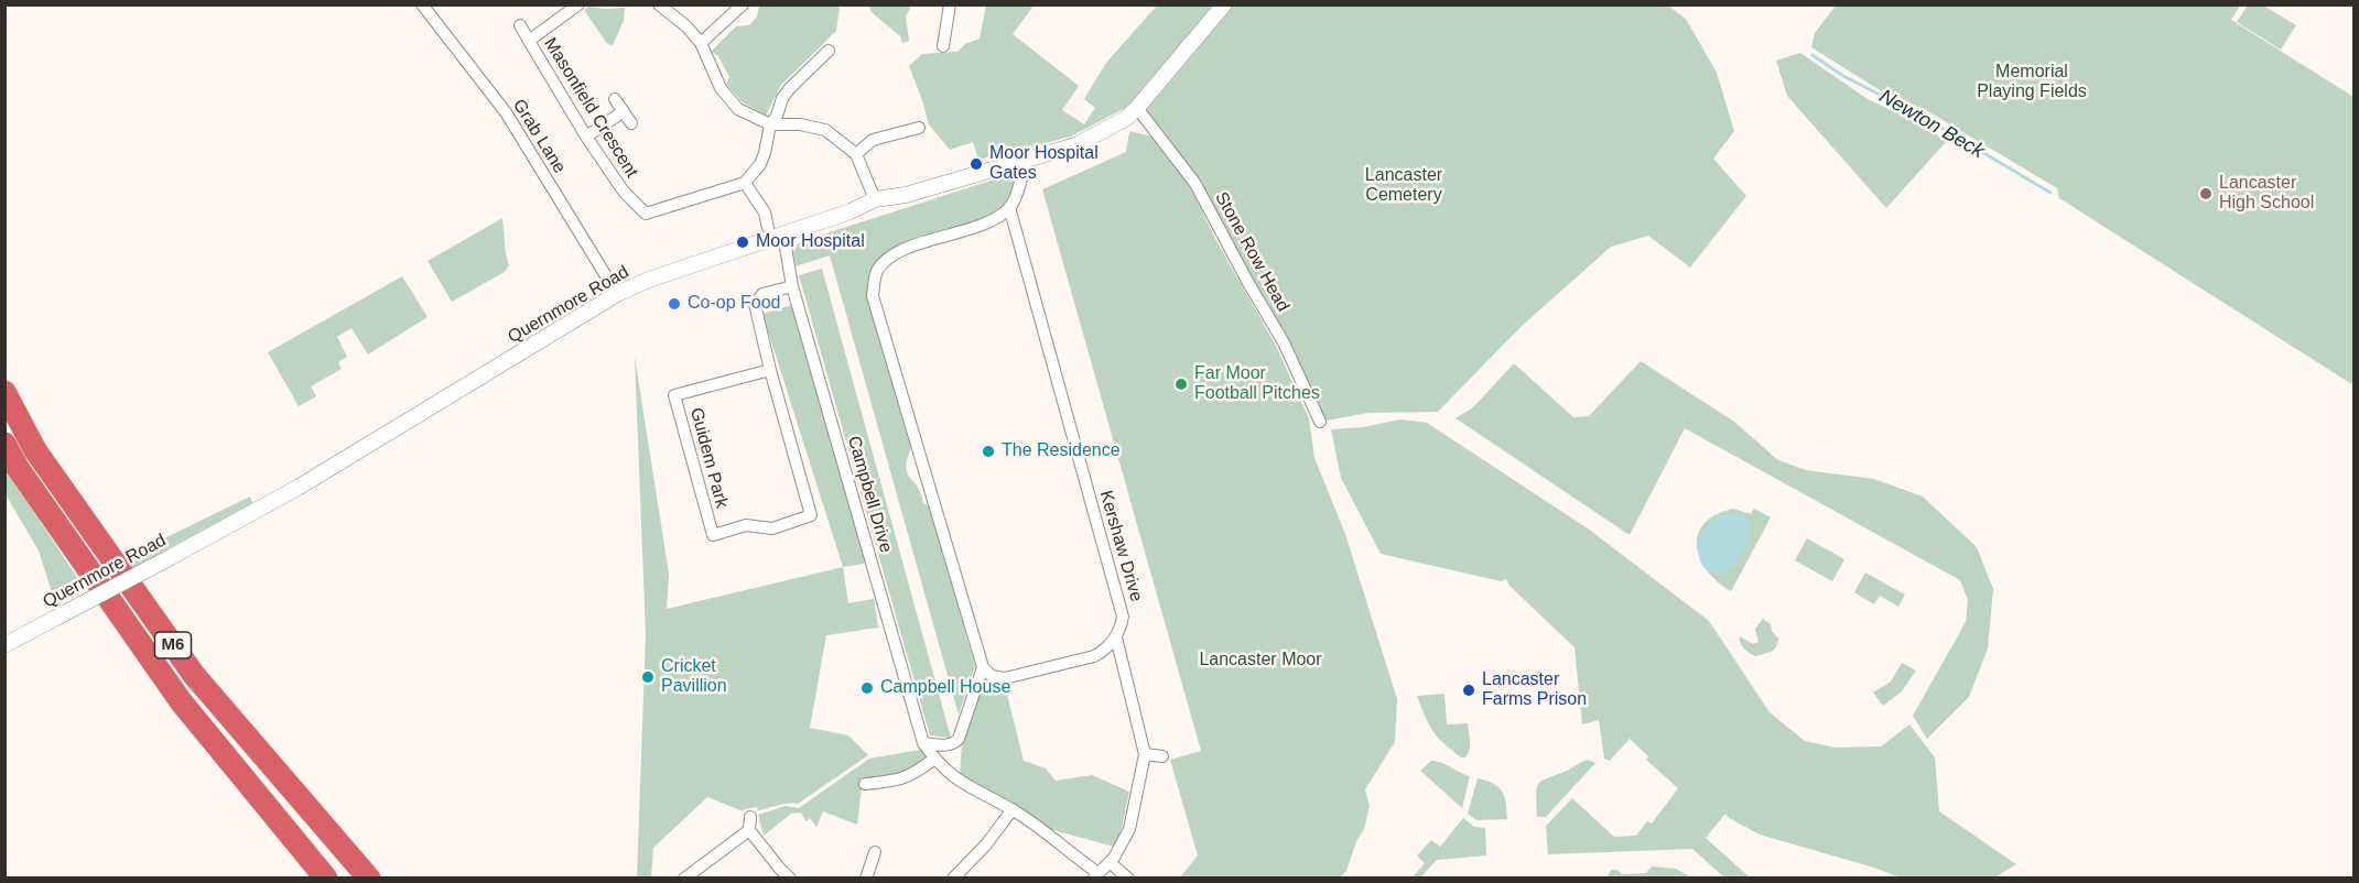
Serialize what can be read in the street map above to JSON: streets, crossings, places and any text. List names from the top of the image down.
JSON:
{
  "streets": {
    "highway": ["M6"],
    "street": [
      "Masonfield Crescent",
      "Grab Lane",
      "Stone Row Head",
      "Quernmore Road",
      "Guidem Park",
      "Campbell Drive",
      "Kershaw Drive"
    ]
  },
  "crossings": [
    ["Grab Lane", "Quernmore Road"],
    ["Stone Row Head", "Quernmore Road"],
    ["Quernmore Road", "Campbell Drive"],
    ["Guidem Park", "Campbell Drive"]
  ],
  "water": ["Newton Beck"],
  "parks": ["Memorial Playing Fields", "Lancaster Cemetery", "Lancaster Moor"],
  "places": [
    "Moor Hospital Gates",
    "Lancaster High School",
    "Moor Hospital",
    "Co-op Food",
    "Far Moor Football Pitches",
    "The Residence",
    "Cricket Pavillion",
    "Campbell House",
    "Lancaster Farms Prison"
  ]
}
